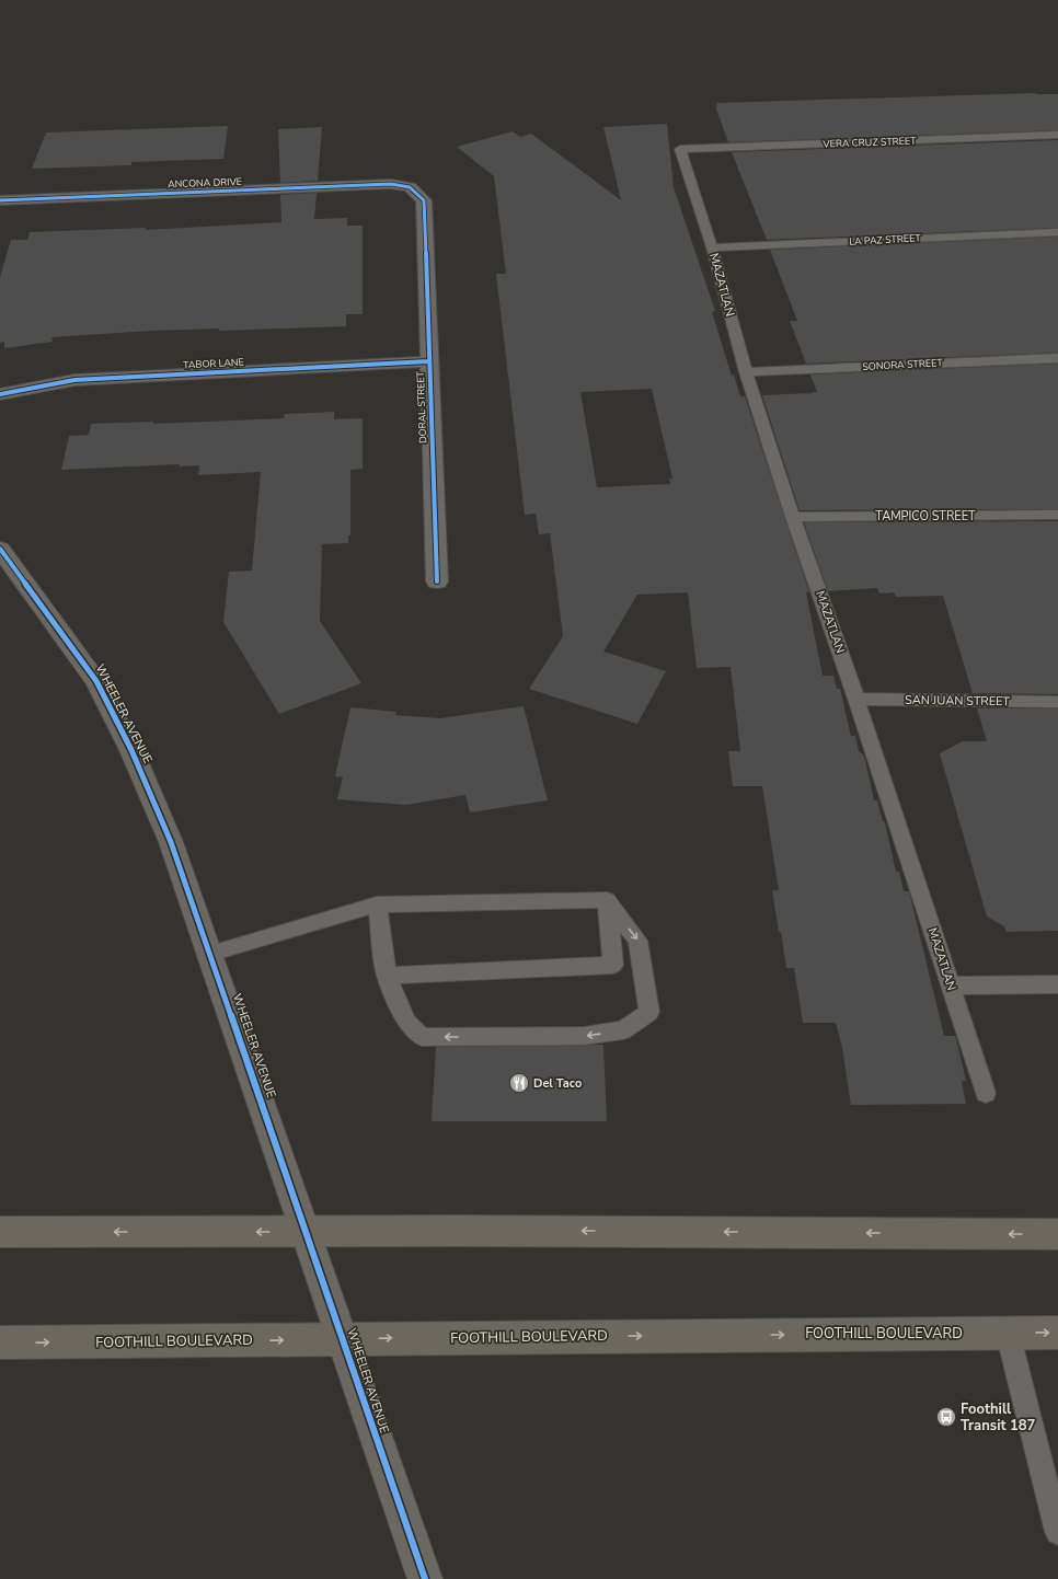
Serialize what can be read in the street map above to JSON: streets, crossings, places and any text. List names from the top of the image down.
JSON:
{
  "streets": {
    "main road": ["WHEELER AVENUE", "FOOTHILL BOULEVARD"],
    "street": ["ANCONA DRIVE", "TABOR LANE", "DORAL STREET"],
    "lane": [
      "VERA CRUZ STREET",
      "LA PAZ STREET",
      "MAZATLAN",
      "SONORA STREET",
      "TAMPICO STREET",
      "SAN JUAN STREET"
    ]
  },
  "crossings": [
    ["VERA CRUZ STREET", "MAZATLAN"],
    ["ANCONA DRIVE", "DORAL STREET"],
    ["LA PAZ STREET", "MAZATLAN"],
    ["MAZATLAN", "SONORA STREET"],
    ["MAZATLAN", "TAMPICO STREET"],
    ["MAZATLAN", "SAN JUAN STREET"],
    ["TABOR LANE", "DORAL STREET"],
    ["WHEELER AVENUE", "FOOTHILL BOULEVARD"]
  ],
  "places": {
    "restaurant": ["Del Taco"],
    "bus stop": ["Foothill Transit 187"]
  }
}
